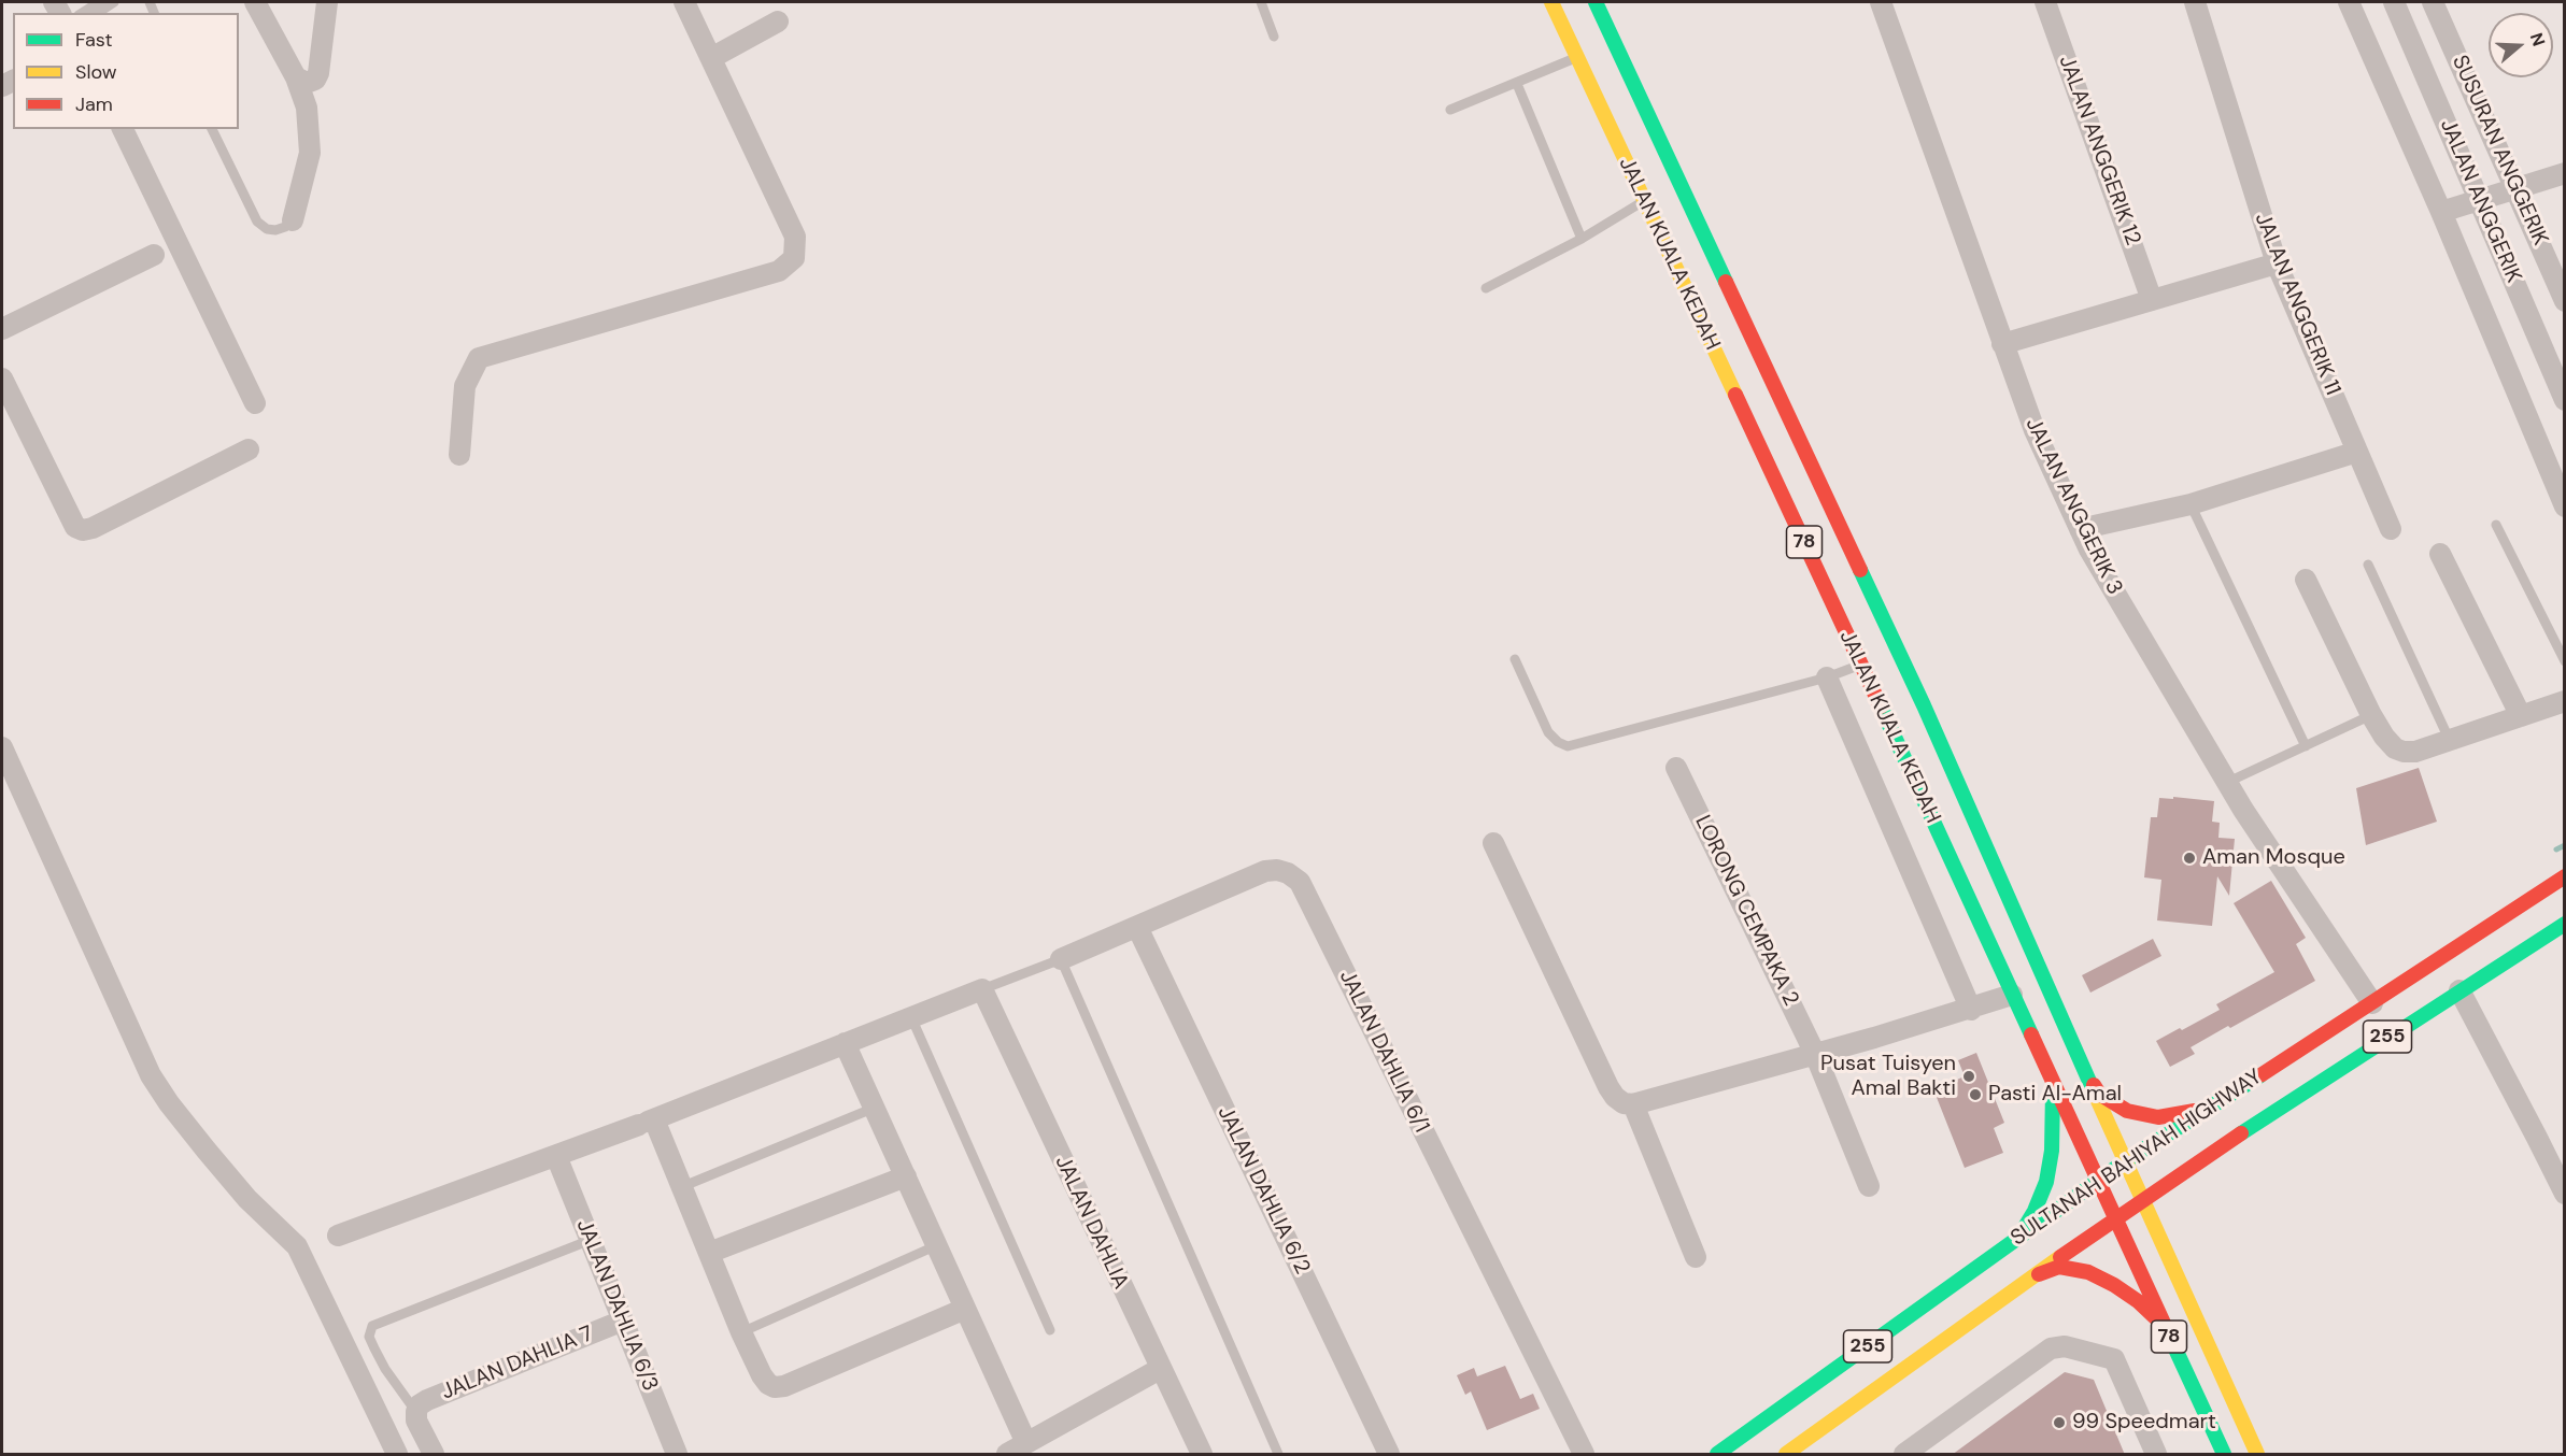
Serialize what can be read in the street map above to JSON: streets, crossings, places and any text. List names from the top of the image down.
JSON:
{
  "streets": {
    "main road": [
      "JALAN KUALA KEDAH",
      "78",
      "255",
      "SULTANAH BAHIYAH HIGHWAY"
    ],
    "street": [
      "JALAN ANGGERIK 12",
      "SUSURAN ANGGERIK",
      "JALAN ANGGERIK",
      "JALAN ANGGERIK 11",
      "JALAN ANGGERIK 3",
      "LORONG CEMPAKA 2",
      "JALAN DAHLIA 6/1",
      "JALAN DAHLIA 6/2",
      "JALAN DAHLIA",
      "JALAN DAHLIA 6/3",
      "JALAN DAHLIA 7"
    ]
  },
  "crossings": [
    ["JALAN KUALA KEDAH", "SULTANAH BAHIYAH HIGHWAY"],
    ["JALAN ANGGERIK 3", "SULTANAH BAHIYAH HIGHWAY"],
    ["JALAN DAHLIA 6/1", "JALAN DAHLIA 6/2"],
    ["JALAN DAHLIA 6/3", "JALAN DAHLIA 7"]
  ],
  "places": [
    "Aman Mosque",
    "Pusat Tuisyen Amal Bakti",
    "Pasti Al-Amal",
    "99 Speedmart"
  ],
  "legend": ["Fast", "Slow", "Jam"],
  "north": "right"
}
